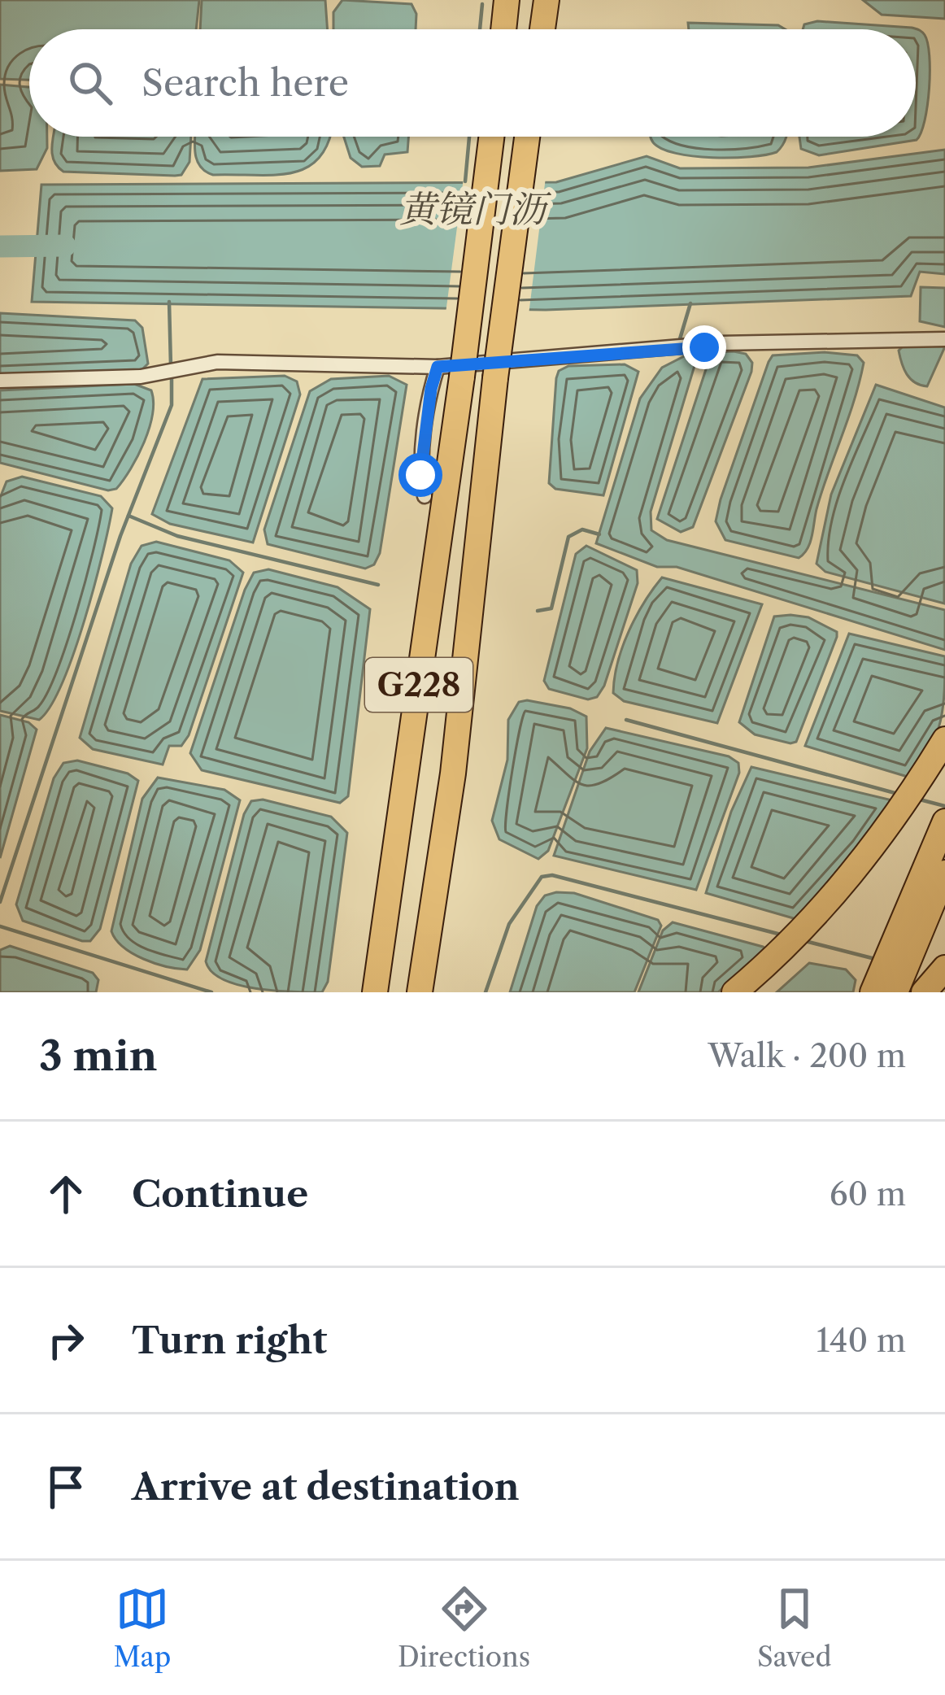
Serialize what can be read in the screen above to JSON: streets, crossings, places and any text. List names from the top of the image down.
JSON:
{
  "streets": {
    "highway": ["G228"]
  },
  "water": ["黄镜门沥"],
  "page": {
    "search": "Search here",
    "heading": ["3 min", "Walk · 200 m"],
    "list": [
      ["Continue", "60 m"],
      ["Turn right", "140 m"],
      "Arrive at destination"
    ],
    "nav": ["Map", "Directions", "Saved"]
  }
}
